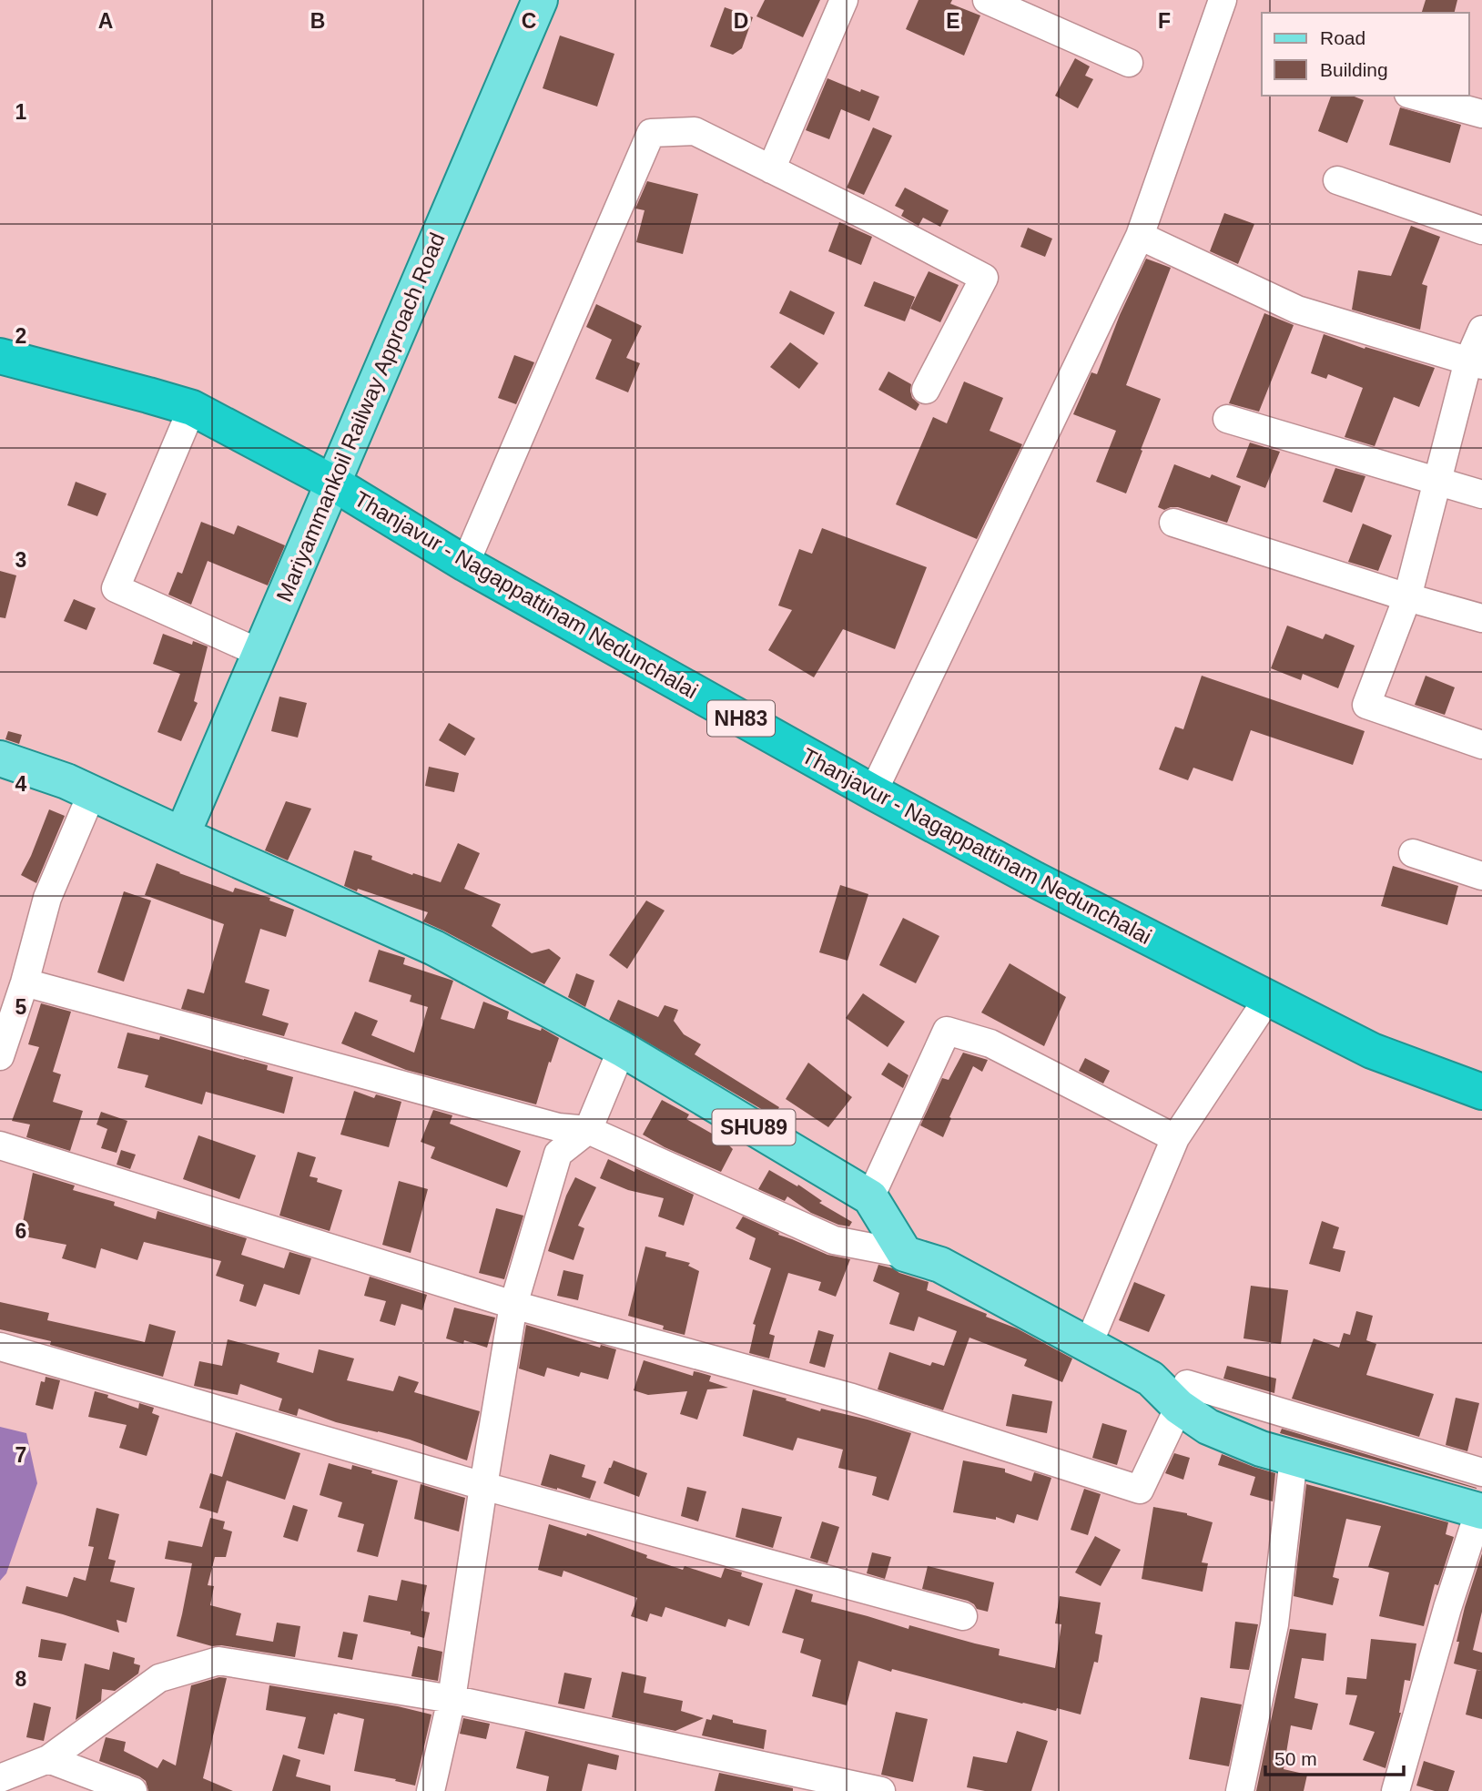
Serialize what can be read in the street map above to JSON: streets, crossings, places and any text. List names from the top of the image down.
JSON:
{
  "streets": {
    "highway": ["Thanjavur - Nagappattinam Nedunchalai", "NH83"],
    "main road": ["Mariyammankoil Railway Approach Road", "SHU89"]
  },
  "crossings": [
    ["Mariyammankoil Railway Approach Road", "Thanjavur - Nagappattinam Nedunchalai"],
    ["Mariyammankoil Railway Approach Road", "SHU89"]
  ],
  "legend": ["Road", "Building"],
  "scale_bar": "50 m",
  "grid": {
    "columns": [
      "A",
      "B",
      "C",
      "D",
      "E",
      "F"
    ],
    "rows": [
      "1",
      "2",
      "3",
      "4",
      "5",
      "6",
      "7",
      "8"
    ]
  }
}
